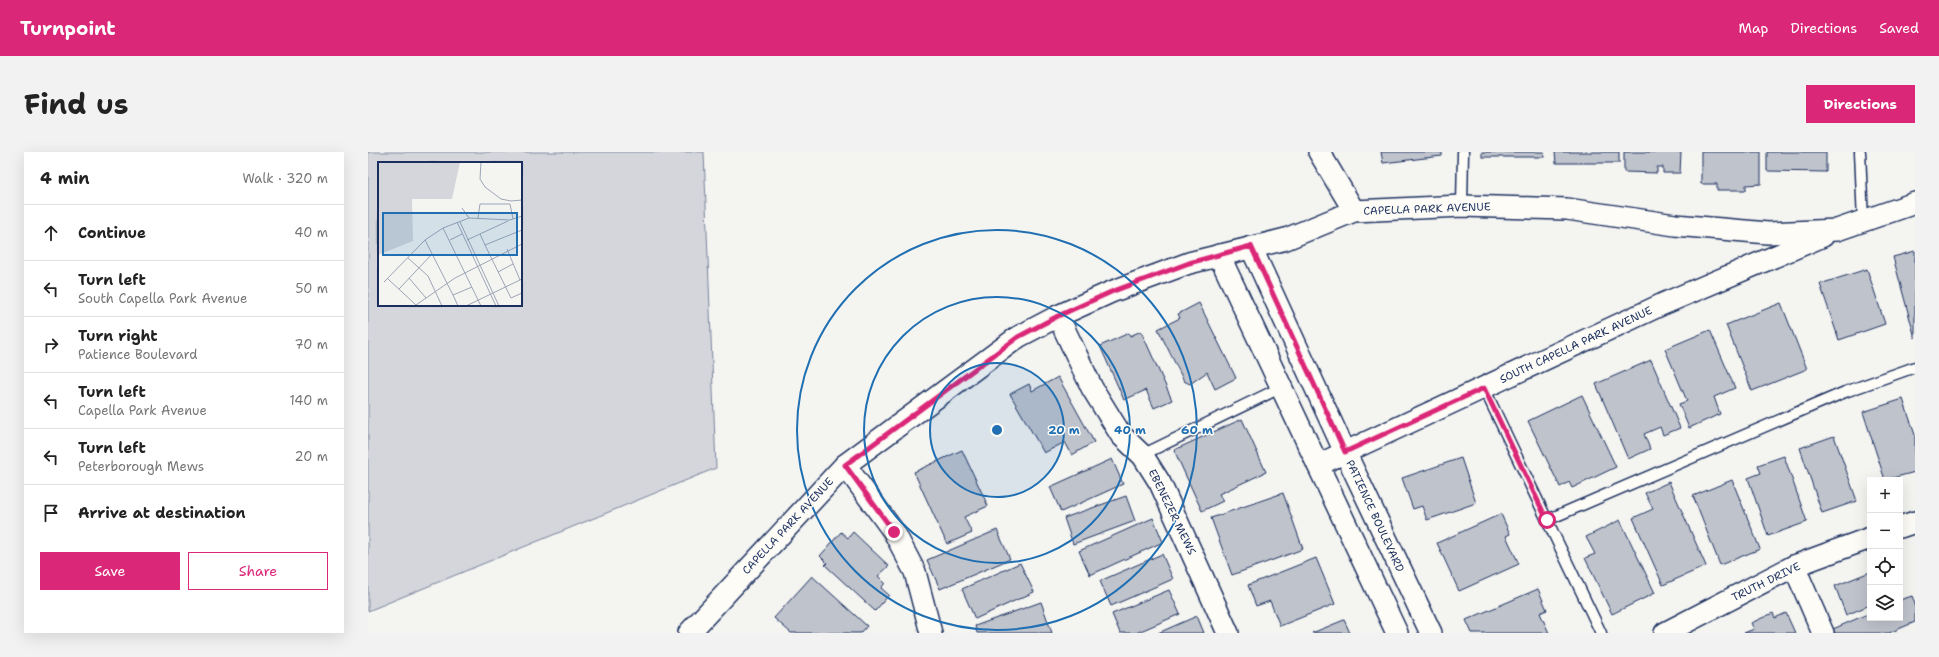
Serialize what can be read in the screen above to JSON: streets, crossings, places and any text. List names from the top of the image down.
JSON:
{
  "streets": {
    "street": [
      "CAPELLA PARK AVENUE",
      "SOUTH CAPELLA PARK AVENUE",
      "EBENEZER MEWS",
      "PATIENCE BOULEVARD",
      "TRUTH DRIVE"
    ]
  },
  "crossings": [
    ["CAPELLA PARK AVENUE", "SOUTH CAPELLA PARK AVENUE"],
    ["CAPELLA PARK AVENUE", "EBENEZER MEWS"],
    ["CAPELLA PARK AVENUE", "PATIENCE BOULEVARD"],
    ["SOUTH CAPELLA PARK AVENUE", "PATIENCE BOULEVARD"]
  ],
  "page": {
    "header": "Turnpoint",
    "nav": ["Map", "Directions", "Saved"],
    "title": "Find us",
    "buttons": [
      "Directions",
      ["Save", "Share"]
    ],
    "heading": ["4 min", "Walk · 320 m"],
    "list": [
      ["Continue", "40 m"],
      ["Turn left", "South Capella Park Avenue", "50 m"],
      ["Turn right", "Patience Boulevard", "70 m"],
      ["Turn left", "Capella Park Avenue", "140 m"],
      ["Turn left", "Peterborough Mews", "20 m"],
      "Arrive at destination"
    ],
    "map_buttons": ["+", "−"]
  },
  "rings": ["20 m", "40 m", "60 m"]
}
